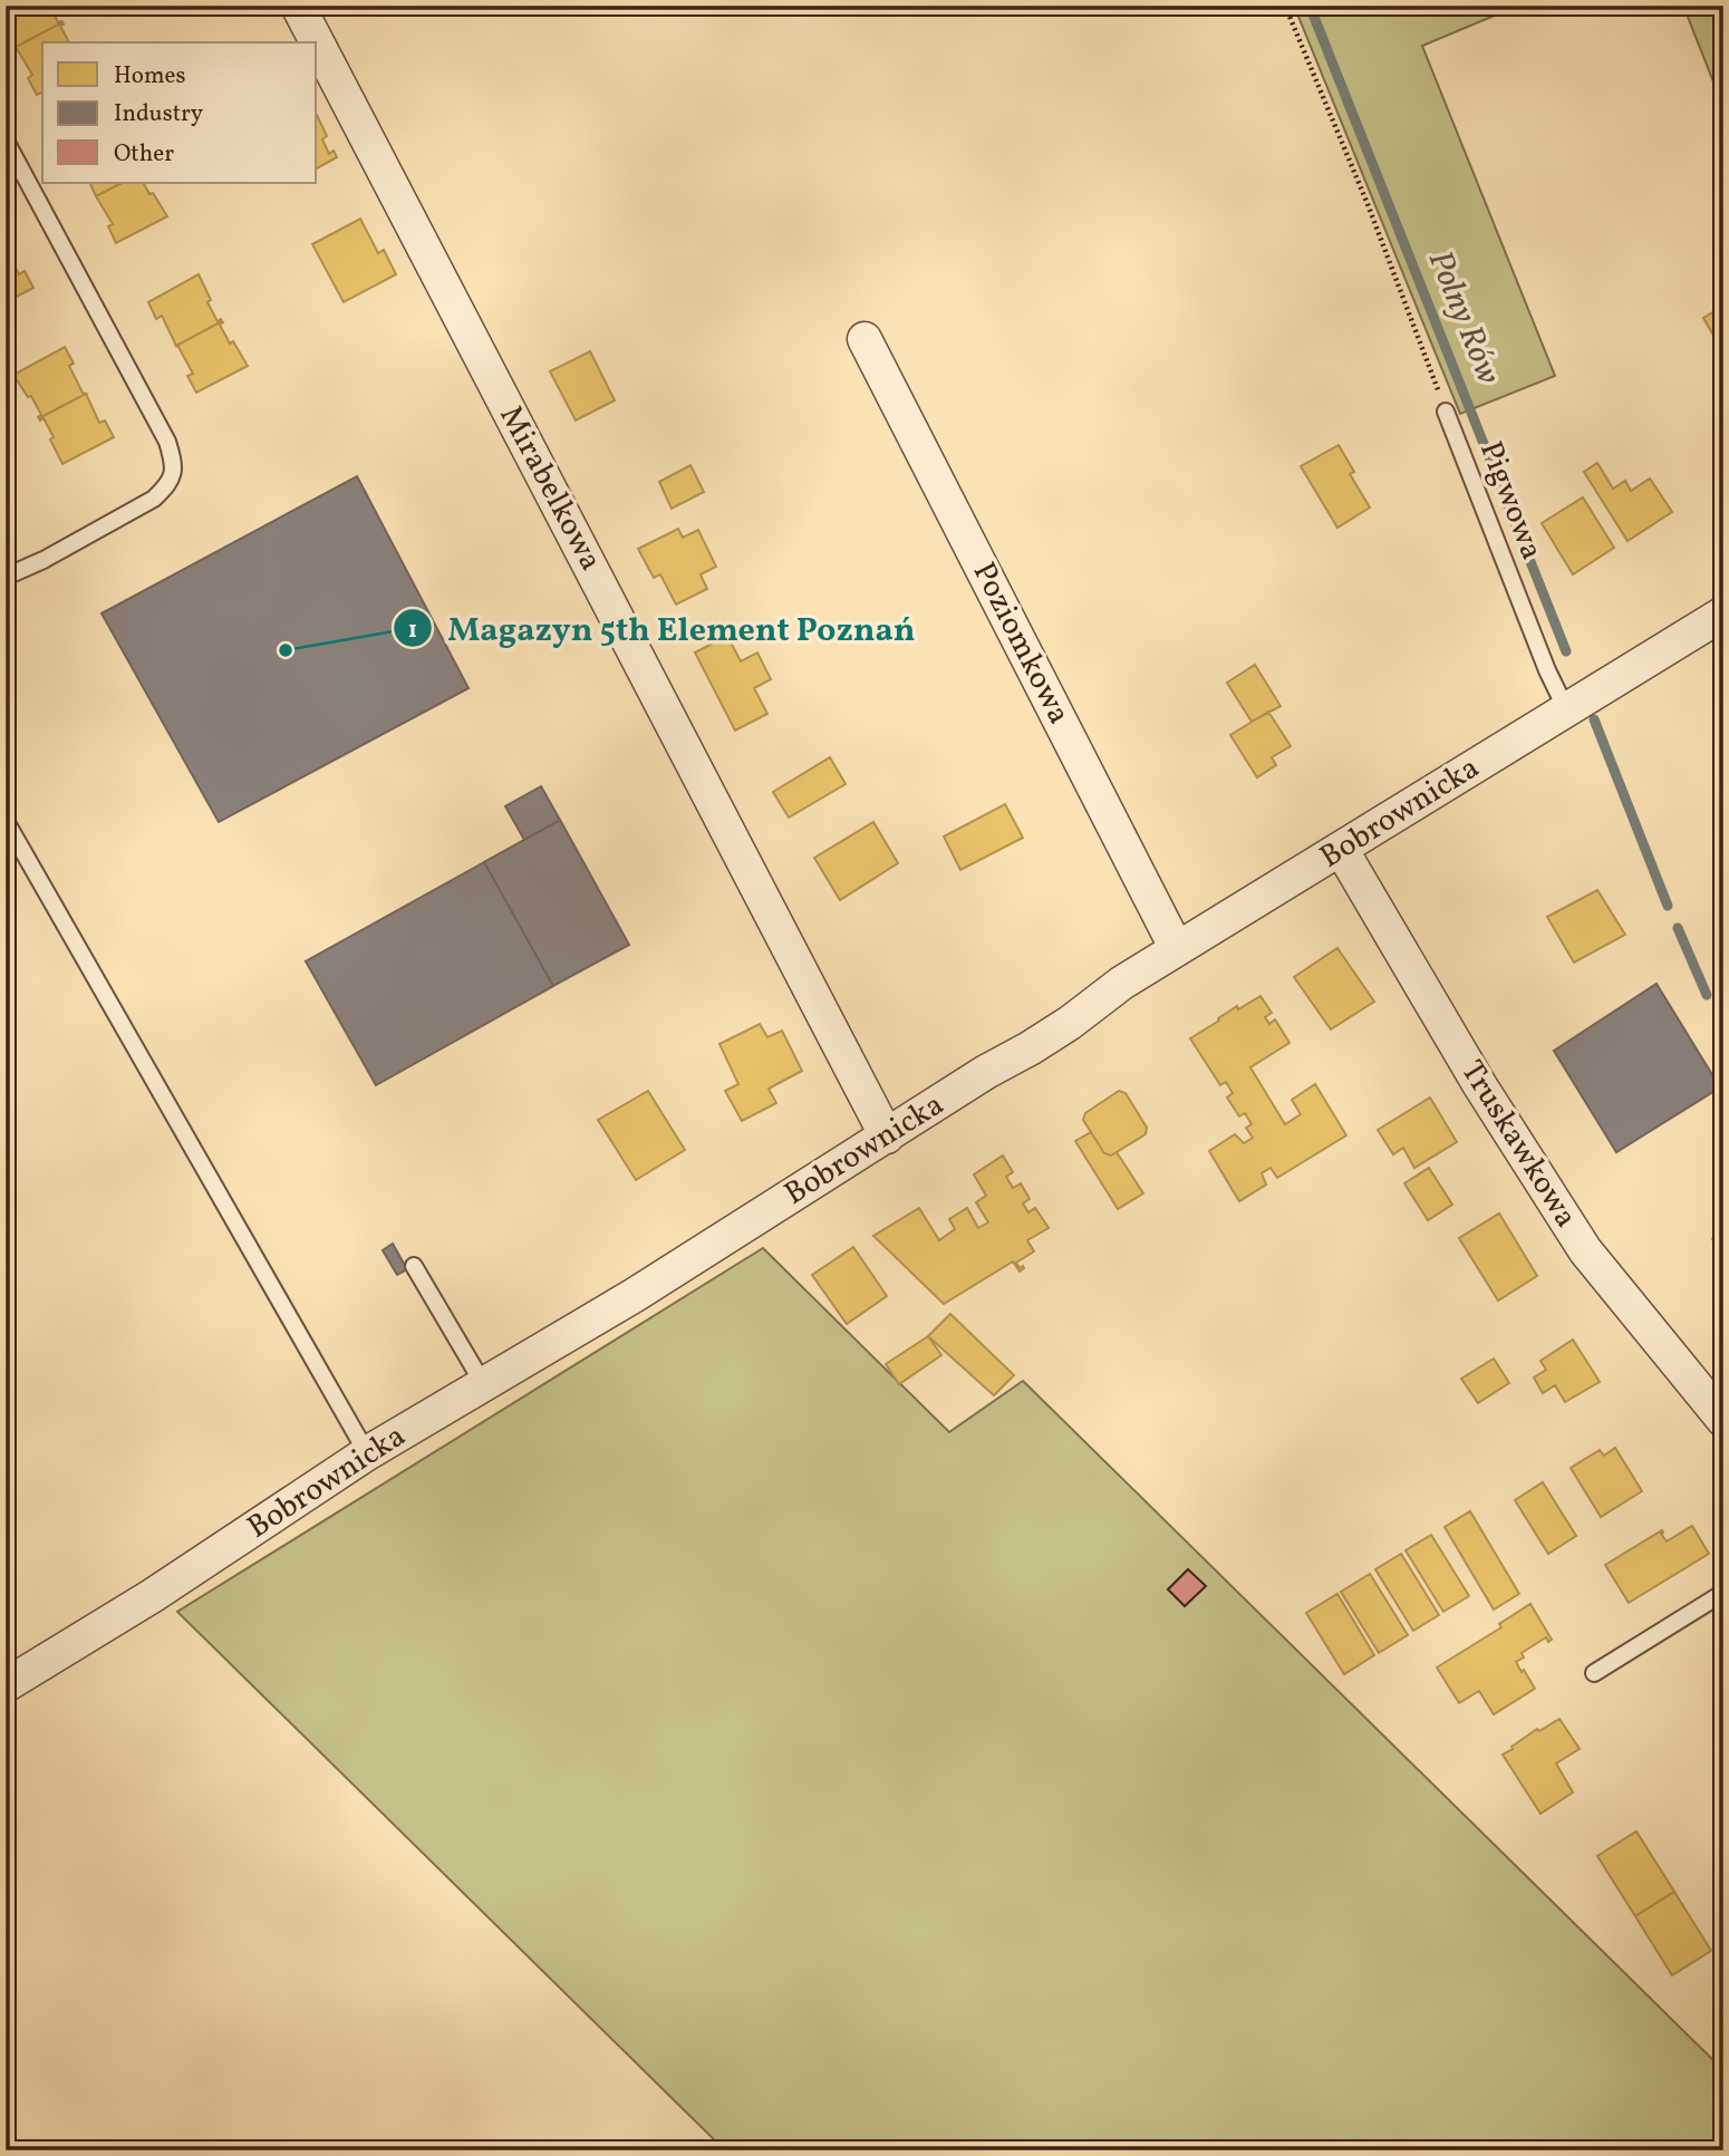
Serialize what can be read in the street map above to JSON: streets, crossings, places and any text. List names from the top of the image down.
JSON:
{
  "streets": {
    "street": [
      "Mirabelkowa",
      "Poziomkowa",
      "Bobrownicka",
      "Truskawkowa"
    ],
    "lane": ["Pigwowa"]
  },
  "crossings": [
    ["Mirabelkowa", "Bobrownicka"],
    ["Pigwowa", "Bobrownicka"],
    ["Poziomkowa", "Bobrownicka"],
    ["Bobrownicka", "Truskawkowa"]
  ],
  "water": ["Polny Rów"],
  "places": ["Magazyn 5th Element Poznań"],
  "legend": ["Homes", "Industry", "Other"]
}
